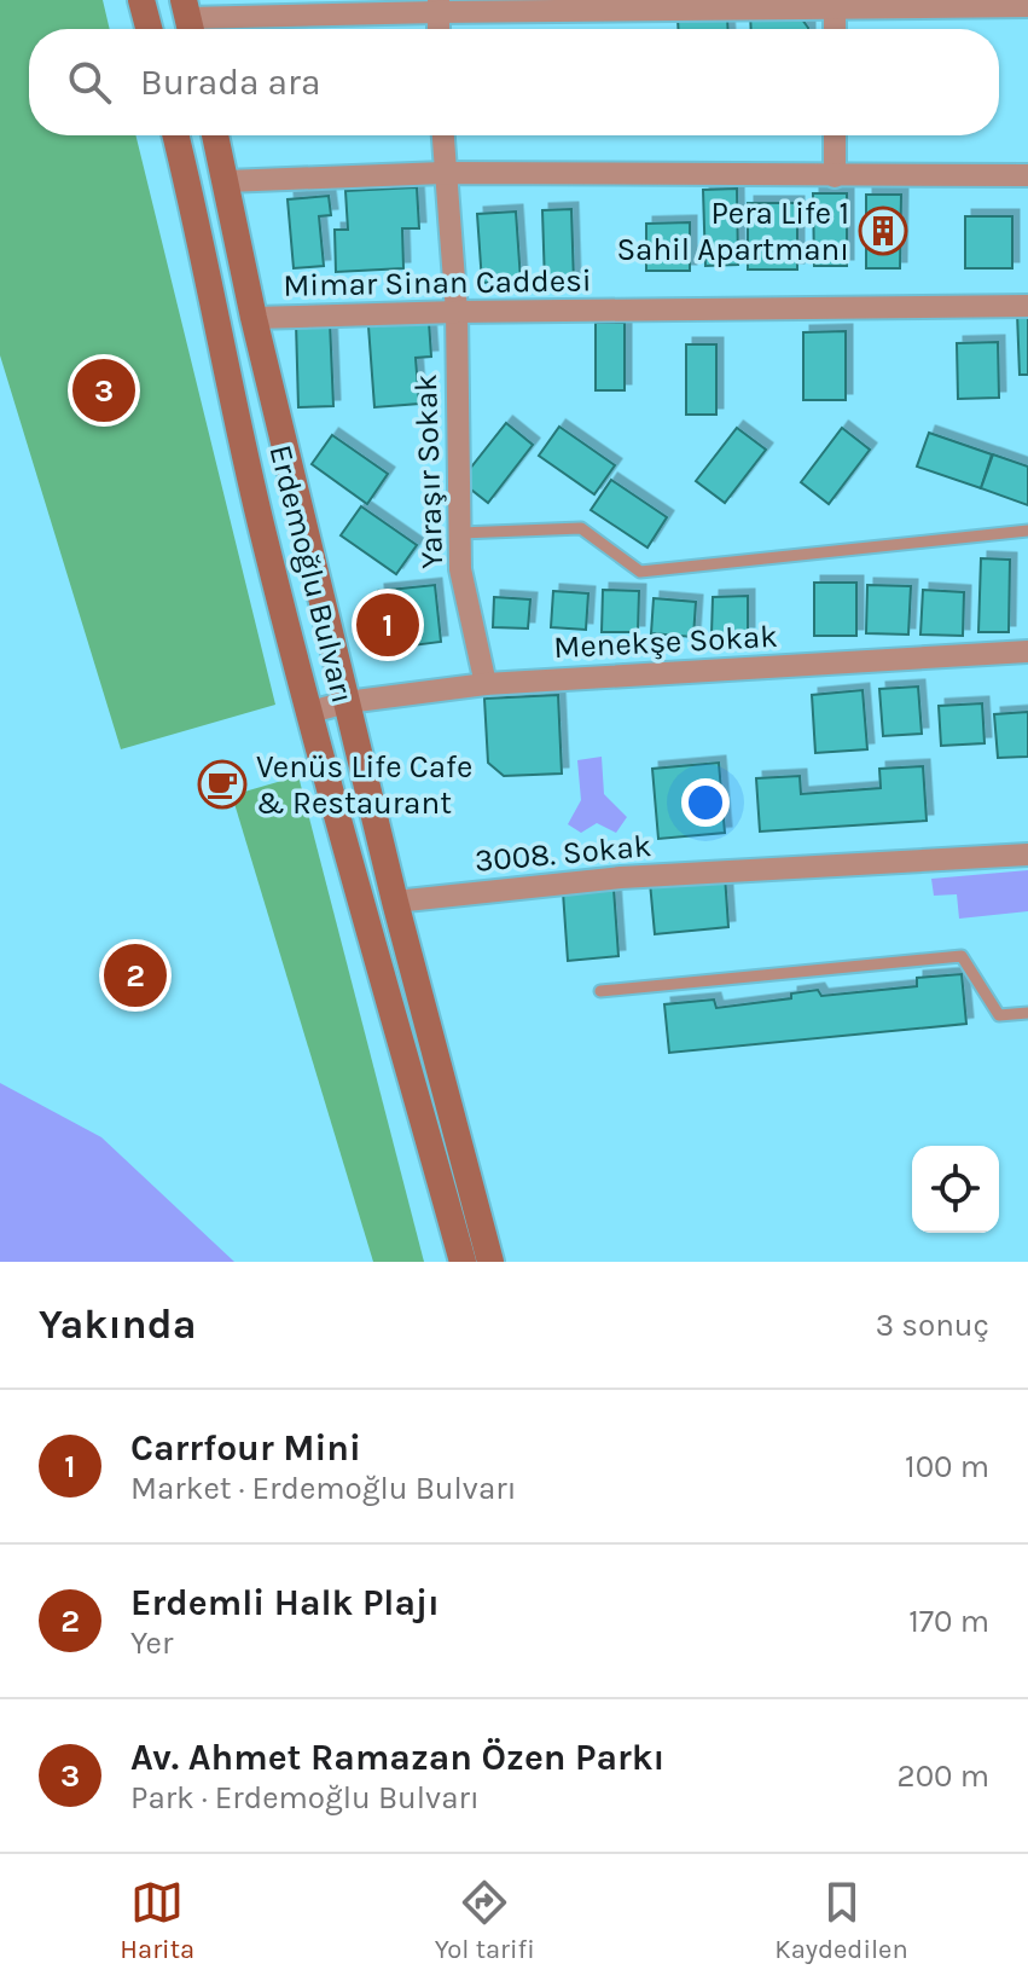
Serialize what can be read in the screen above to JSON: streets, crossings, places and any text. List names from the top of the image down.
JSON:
{
  "streets": {
    "main road": ["Erdemoğlu Bulvarı"],
    "street": [
      "Mimar Sinan Caddesi",
      "Yaraşır Sokak",
      "Menekşe Sokak",
      "3008. Sokak"
    ]
  },
  "crossings": [
    ["Mimar Sinan Caddesi", "Yaraşır Sokak"],
    ["Mimar Sinan Caddesi", "Erdemoğlu Bulvarı"],
    ["Yaraşır Sokak", "Menekşe Sokak"],
    ["Erdemoğlu Bulvarı", "Menekşe Sokak"],
    ["Erdemoğlu Bulvarı", "3008. Sokak"]
  ],
  "places": {
    "building": ["Pera Life 1 Sahil Apartmanı"],
    "cafe": ["Venüs Life Cafe & Restaurant"]
  },
  "page": {
    "search": "Burada ara",
    "pins": ["3", "1", "2"],
    "heading": ["Yakında", "3 sonuç"],
    "list": [
      {
        "mark": "1",
        "name": "Carrfour Mini",
        "note": "Market · Erdemoğlu Bulvarı",
        "value": "100 m"
      },
      {
        "mark": "2",
        "name": "Erdemli Halk Plajı",
        "note": "Yer",
        "value": "170 m"
      },
      {
        "mark": "3",
        "name": "Av. Ahmet Ramazan Özen Parkı",
        "note": "Park · Erdemoğlu Bulvarı",
        "value": "200 m"
      }
    ],
    "nav": ["Harita", "Yol tarifi", "Kaydedilen"]
  }
}
